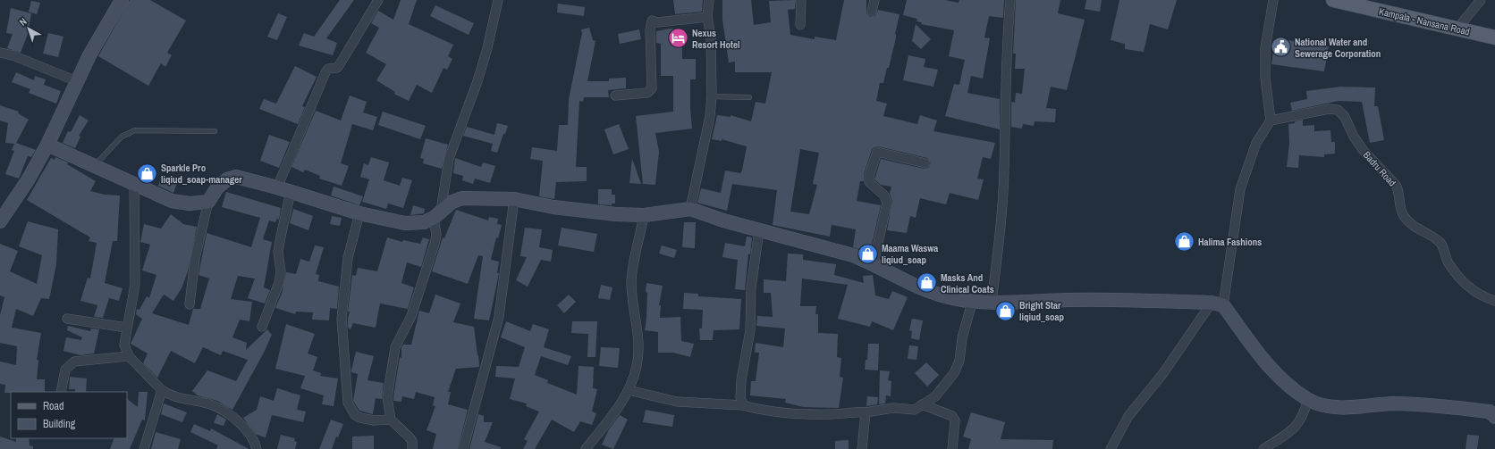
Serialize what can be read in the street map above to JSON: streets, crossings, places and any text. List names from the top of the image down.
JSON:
{
  "streets": {
    "main road": ["Kampala - Nansana Road"],
    "street": ["Badru Road"]
  },
  "places": {
    "hotel": ["Nexus Resort Hotel"],
    "public building": ["National Water and Sewerage Corporation"],
    "shop": [
      "Sparkle Pro liqiud_soap-manager",
      "Halima Fashions",
      "Maama Waswa liqiud_soap",
      "Masks And Clinical Coats",
      "Bright Star liqiud_soap"
    ]
  },
  "legend": ["Road", "Building"],
  "north": "top left"
}
